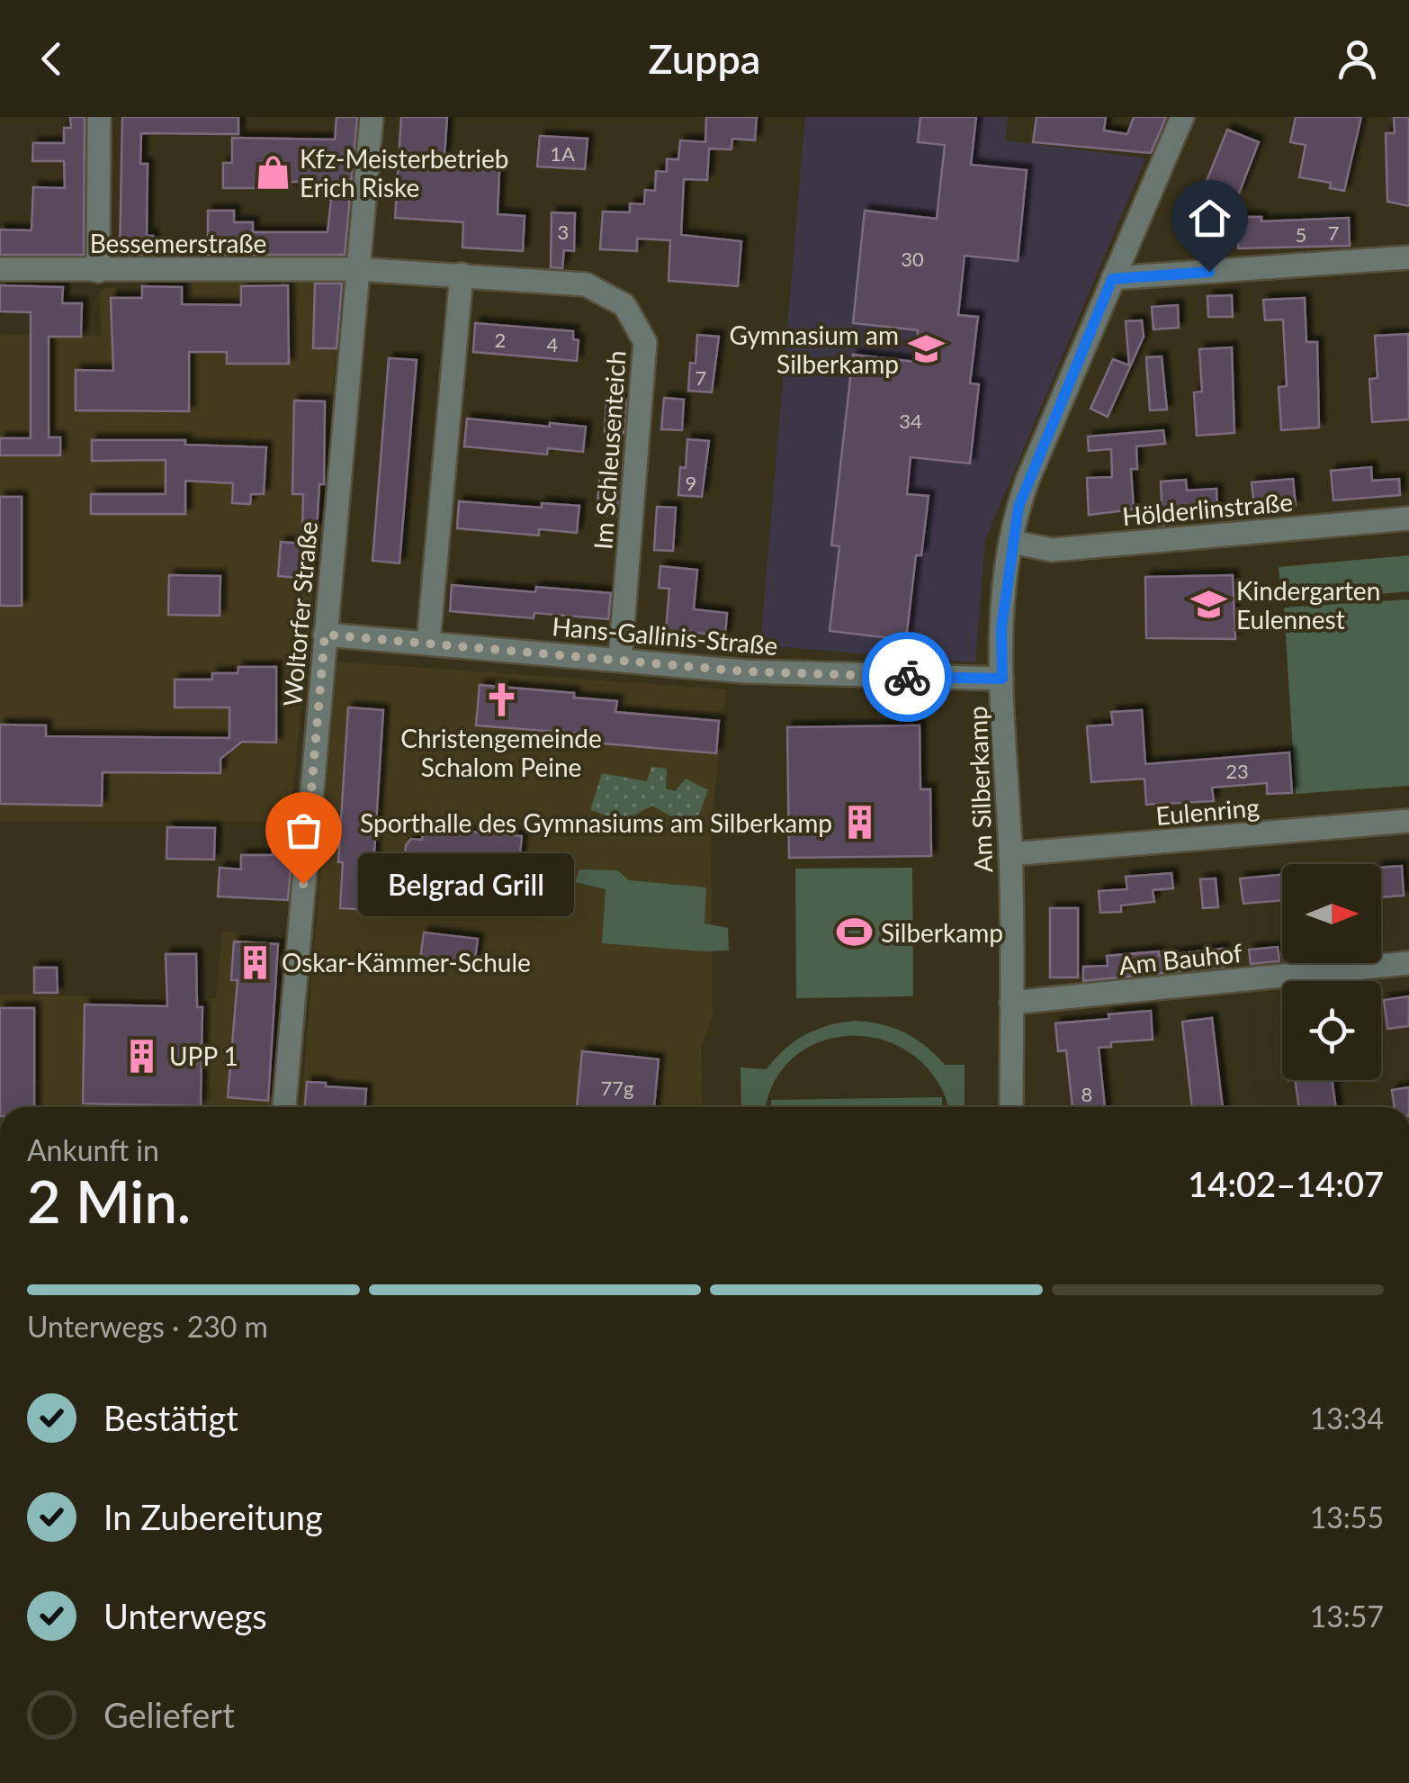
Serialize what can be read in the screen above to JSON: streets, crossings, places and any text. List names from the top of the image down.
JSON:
{
  "streets": {
    "street": [
      "Bessemerstraße",
      "Im Schleusenteich",
      "Hölderlinstraße",
      "Woltorfer Straße",
      "Hans-Gallinis-Straße",
      "Am Silberkamp",
      "Eulenring",
      "Am Bauhof"
    ]
  },
  "crossings": [
    ["Bessemerstraße", "Im Schleusenteich"],
    ["Bessemerstraße", "Woltorfer Straße"],
    ["Im Schleusenteich", "Woltorfer Straße"],
    ["Im Schleusenteich", "Hans-Gallinis-Straße"],
    ["Hölderlinstraße", "Am Silberkamp"],
    ["Woltorfer Straße", "Hans-Gallinis-Straße"],
    ["Hans-Gallinis-Straße", "Am Silberkamp"],
    ["Am Silberkamp", "Eulenring"],
    ["Am Silberkamp", "Am Bauhof"]
  ],
  "places": {
    "shop": ["Kfz-Meisterbetrieb Erich Riske"],
    "school or university": ["Gymnasium am Silberkamp", "Kindergarten Eulennest"],
    "church": ["Christengemeinde Schalom Peine"],
    "building": ["Sporthalle des Gymnasiums am Silberkamp", "Oskar-Kämmer-Schule", "UPP 1"],
    "other": ["Belgrad Grill"],
    "sports": ["Silberkamp"]
  },
  "house_numbers": [
    "1A",
    "3",
    "7",
    "5",
    "30",
    "2",
    "4",
    "7",
    "34",
    "9",
    "23",
    "77g",
    "8"
  ],
  "north": "right",
  "page": {
    "header": "Zuppa",
    "bubble": "Belgrad Grill",
    "heading": ["2 Min.", "Ankunft in", "14:02–14:07"],
    "bar": "Unterwegs · 230 m",
    "list": [
      ["Bestätigt", "13:34"],
      ["In Zubereitung", "13:55"],
      ["Unterwegs", "13:57"],
      "Geliefert"
    ]
  }
}
